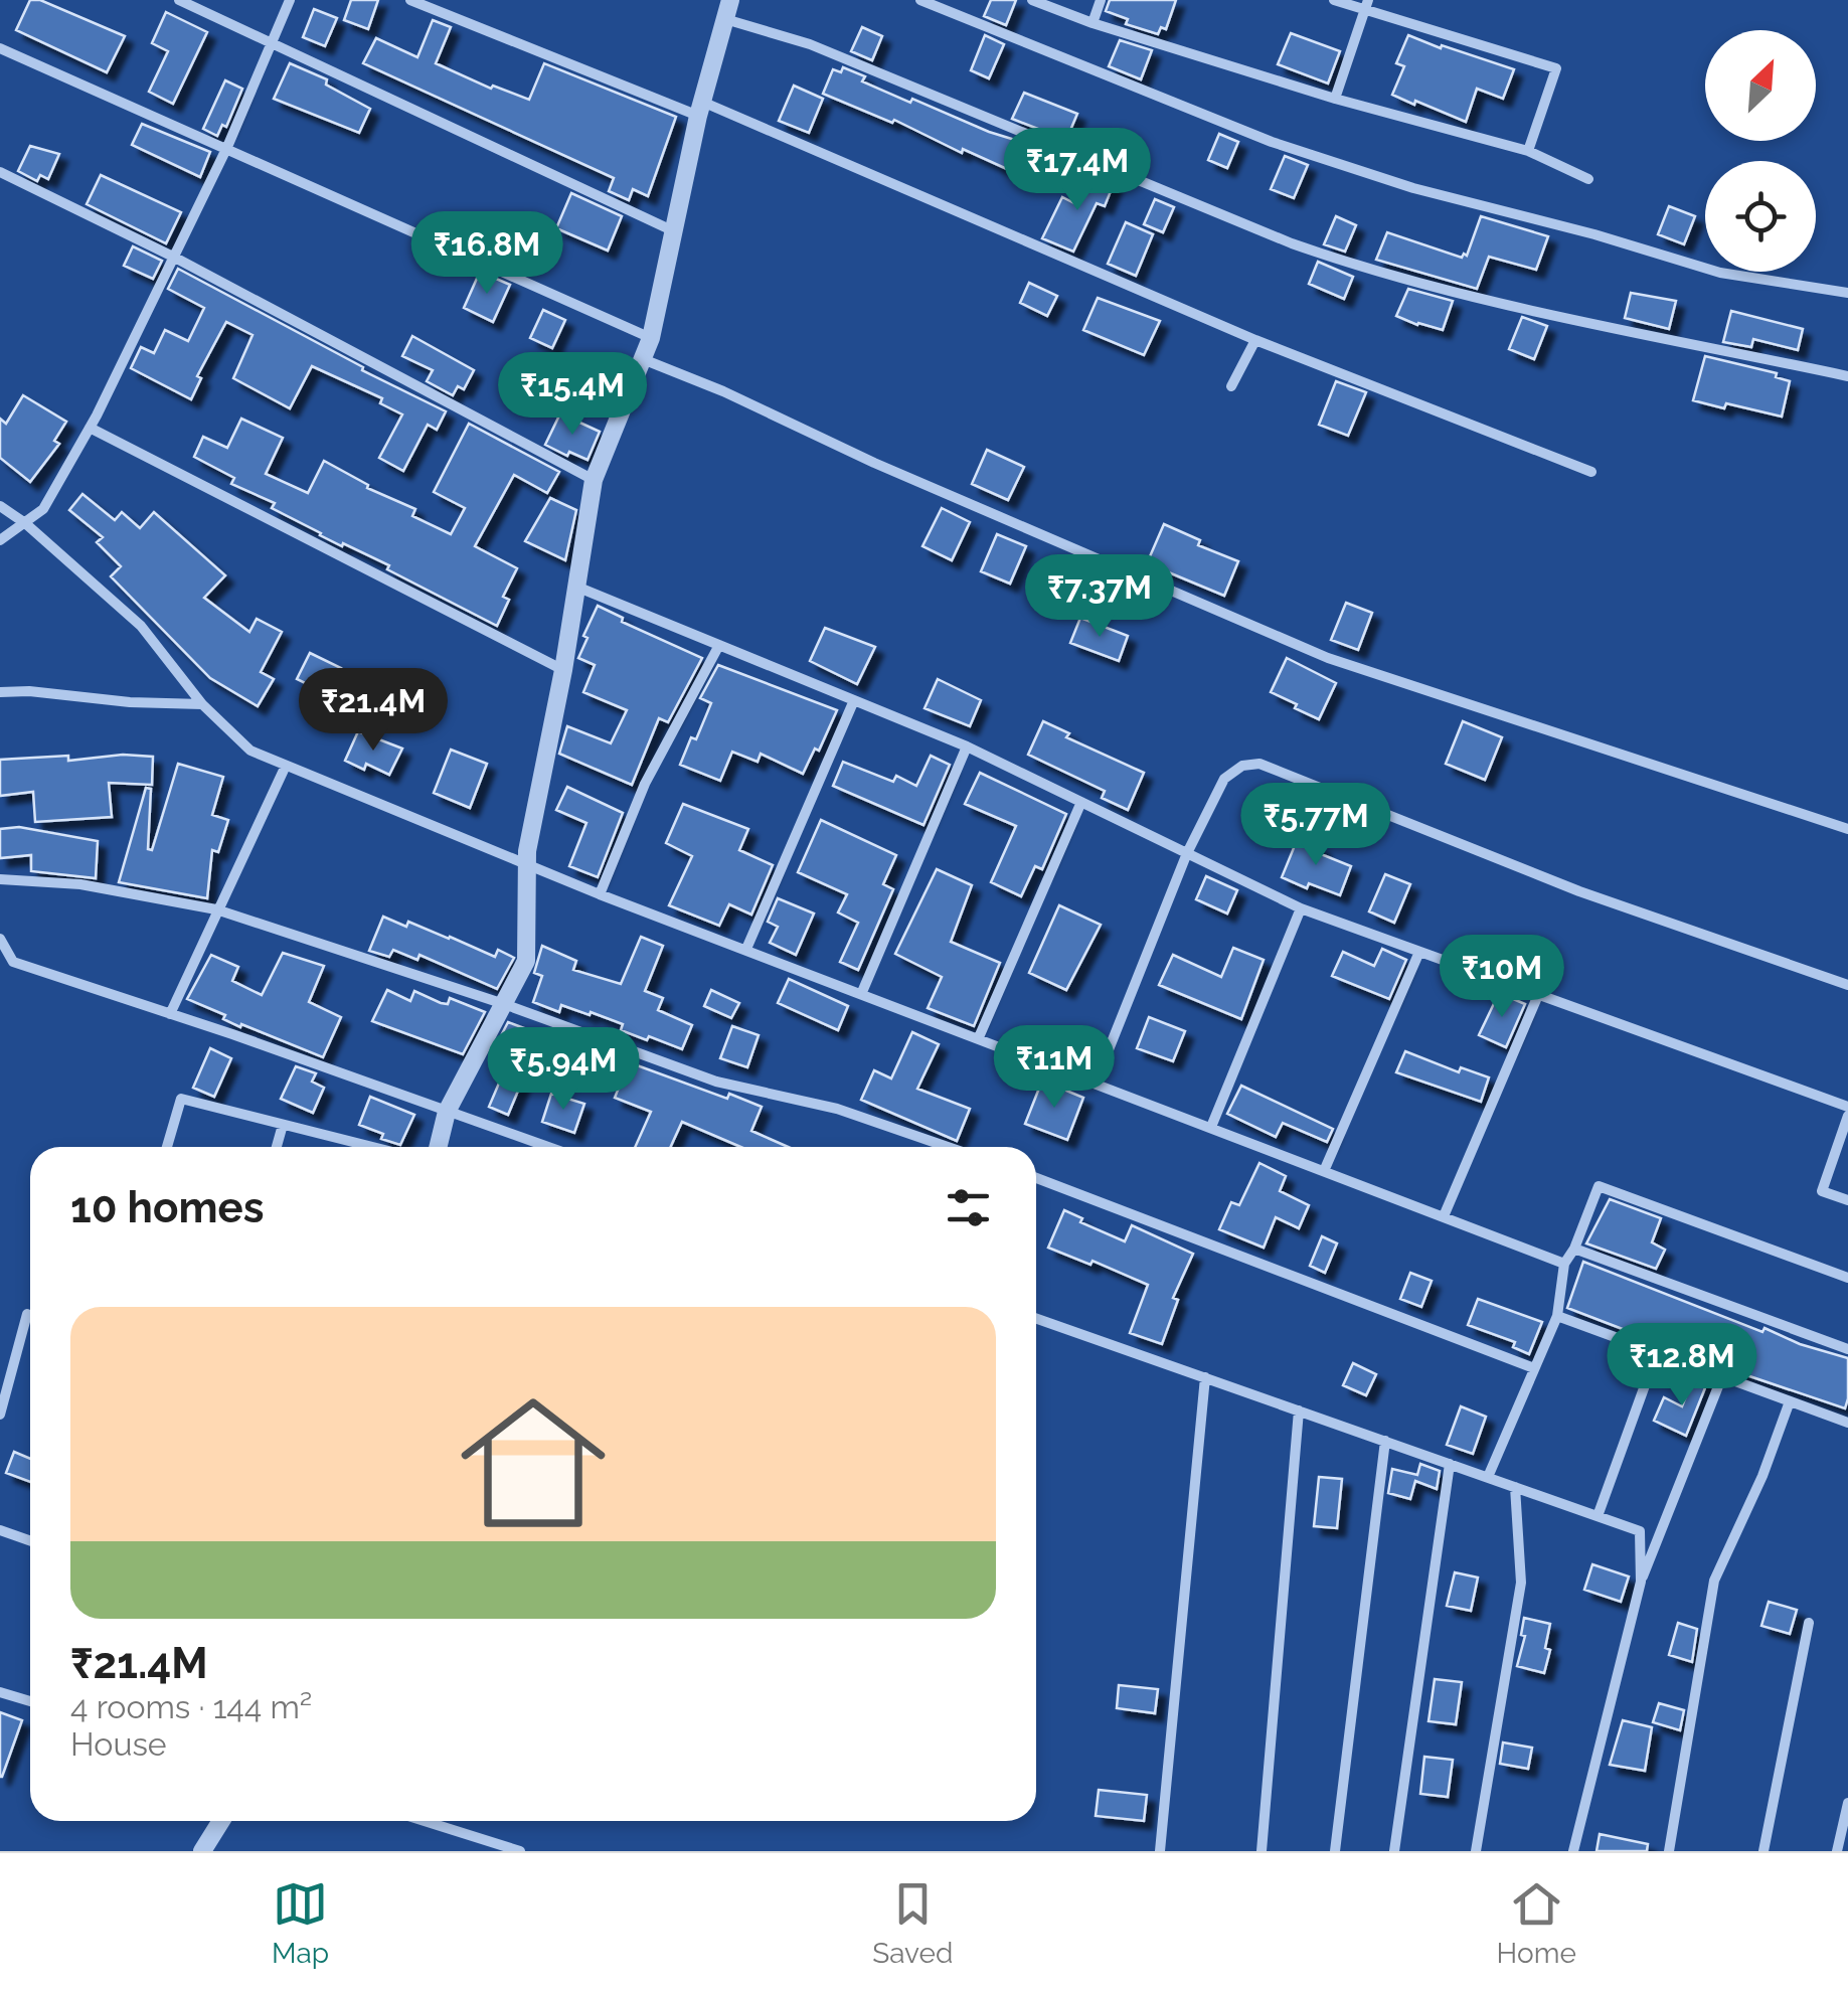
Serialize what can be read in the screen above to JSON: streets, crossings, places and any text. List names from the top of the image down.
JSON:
{
  "north": "top right",
  "page": {
    "price": [
      "₹17.4M",
      "₹16.8M",
      "₹15.4M",
      "₹7.37M",
      "₹21.4M",
      "₹5.77M",
      "₹10M",
      "₹11M",
      "₹5.94M",
      "₹12.8M"
    ],
    "heading": "10 homes",
    "list": [
      {
        "name": "₹21.4M",
        "note": "4 rooms · 144 m² · House"
      }
    ],
    "tabs": ["Map", "Saved", "Home"]
  }
}
